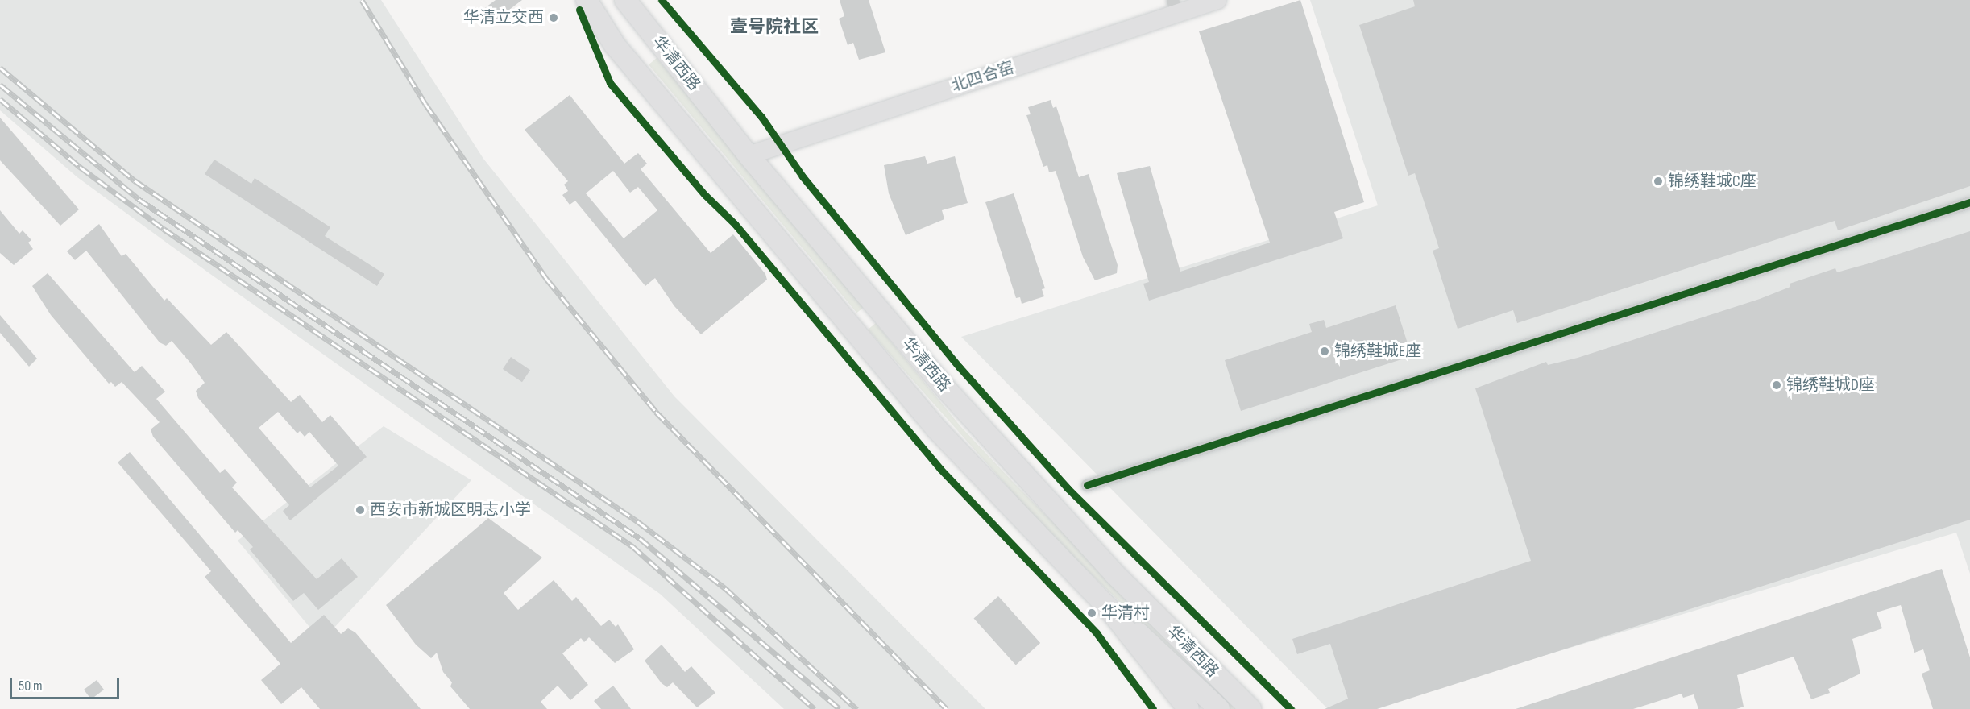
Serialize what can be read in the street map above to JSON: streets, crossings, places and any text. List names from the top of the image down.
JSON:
{
  "streets": {
    "main road": ["华清西路"],
    "street": ["北四合窑"]
  },
  "crossings": [
    ["华清西路", "北四合窑"]
  ],
  "districts": ["壹号院社区"],
  "places": [
    "华清立交西",
    "锦绣鞋城C座",
    "锦绣鞋城E座",
    "锦绣鞋城D座",
    "西安市新城区明志小学",
    "华清村"
  ],
  "scale_bar": "50 m"
}
